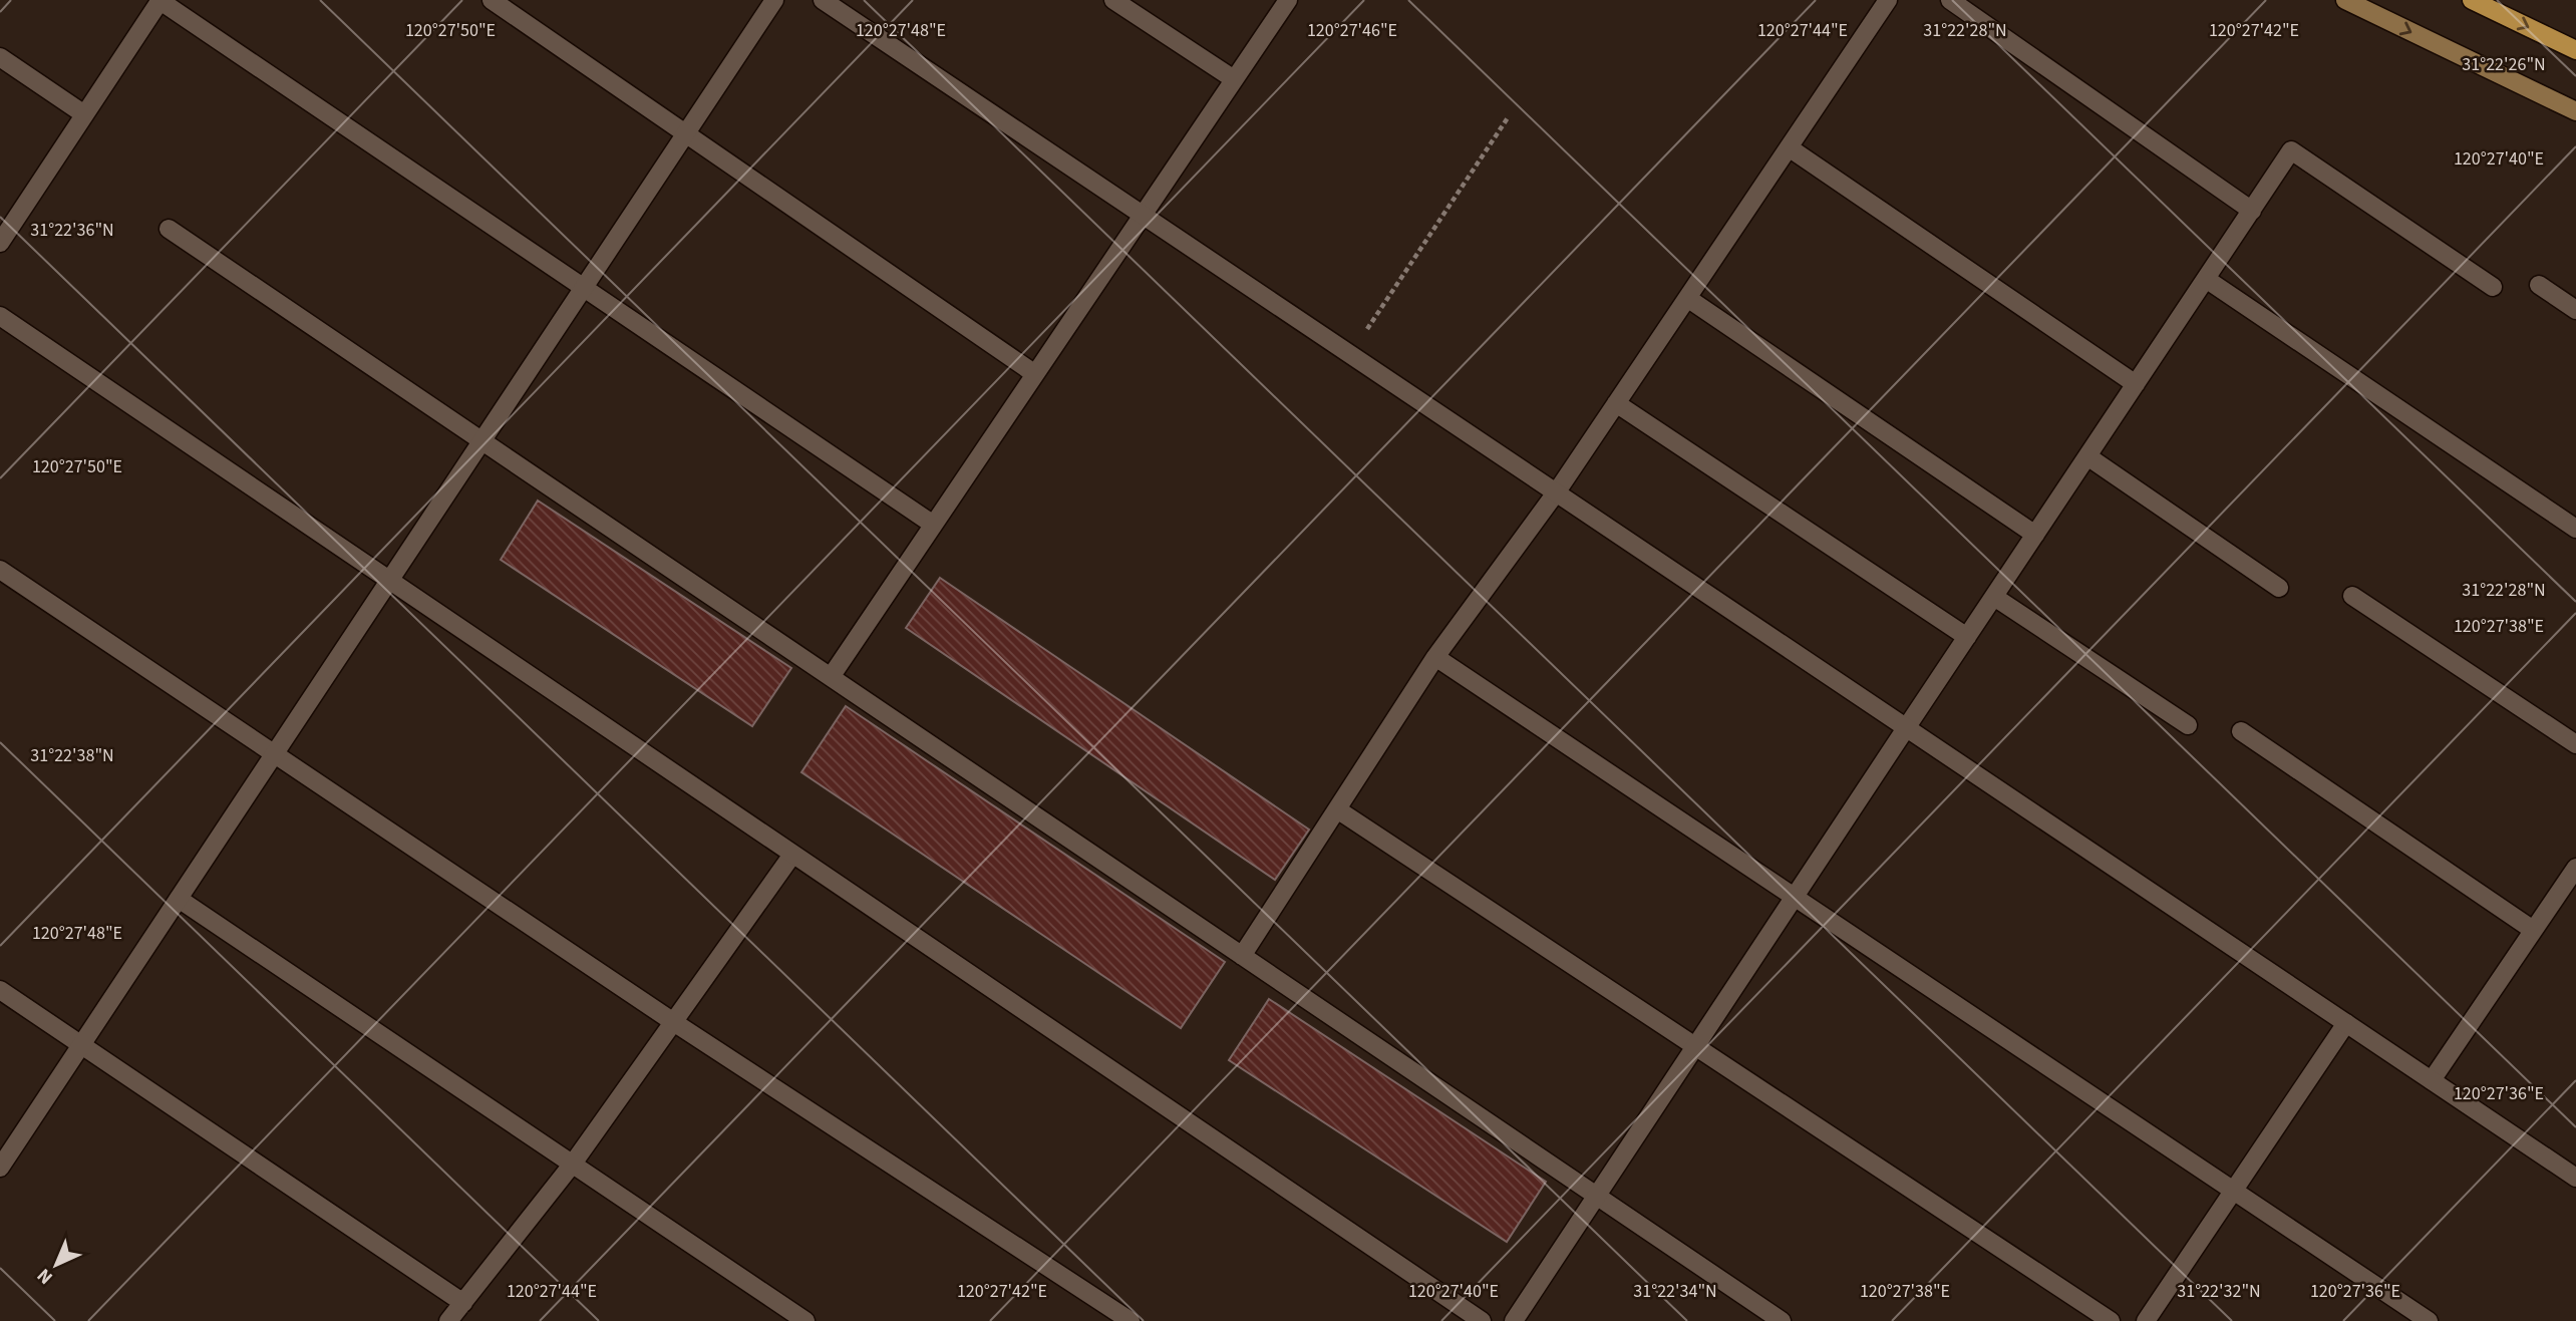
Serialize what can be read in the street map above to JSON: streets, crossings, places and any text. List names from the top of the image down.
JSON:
{
  "north": "bottom left",
  "coordinates": [
    "31°22'28\"N",
    "120°27'50\"E",
    "120°27'48\"E",
    "120°27'46\"E",
    "120°27'44\"E",
    "120°27'42\"E",
    "31°22'26\"N",
    "120°27'40\"E",
    "31°22'36\"N",
    "120°27'38\"E",
    "31°22'38\"N",
    "120°27'36\"E",
    "31°22'34\"N",
    "31°22'32\"N"
  ]
}
